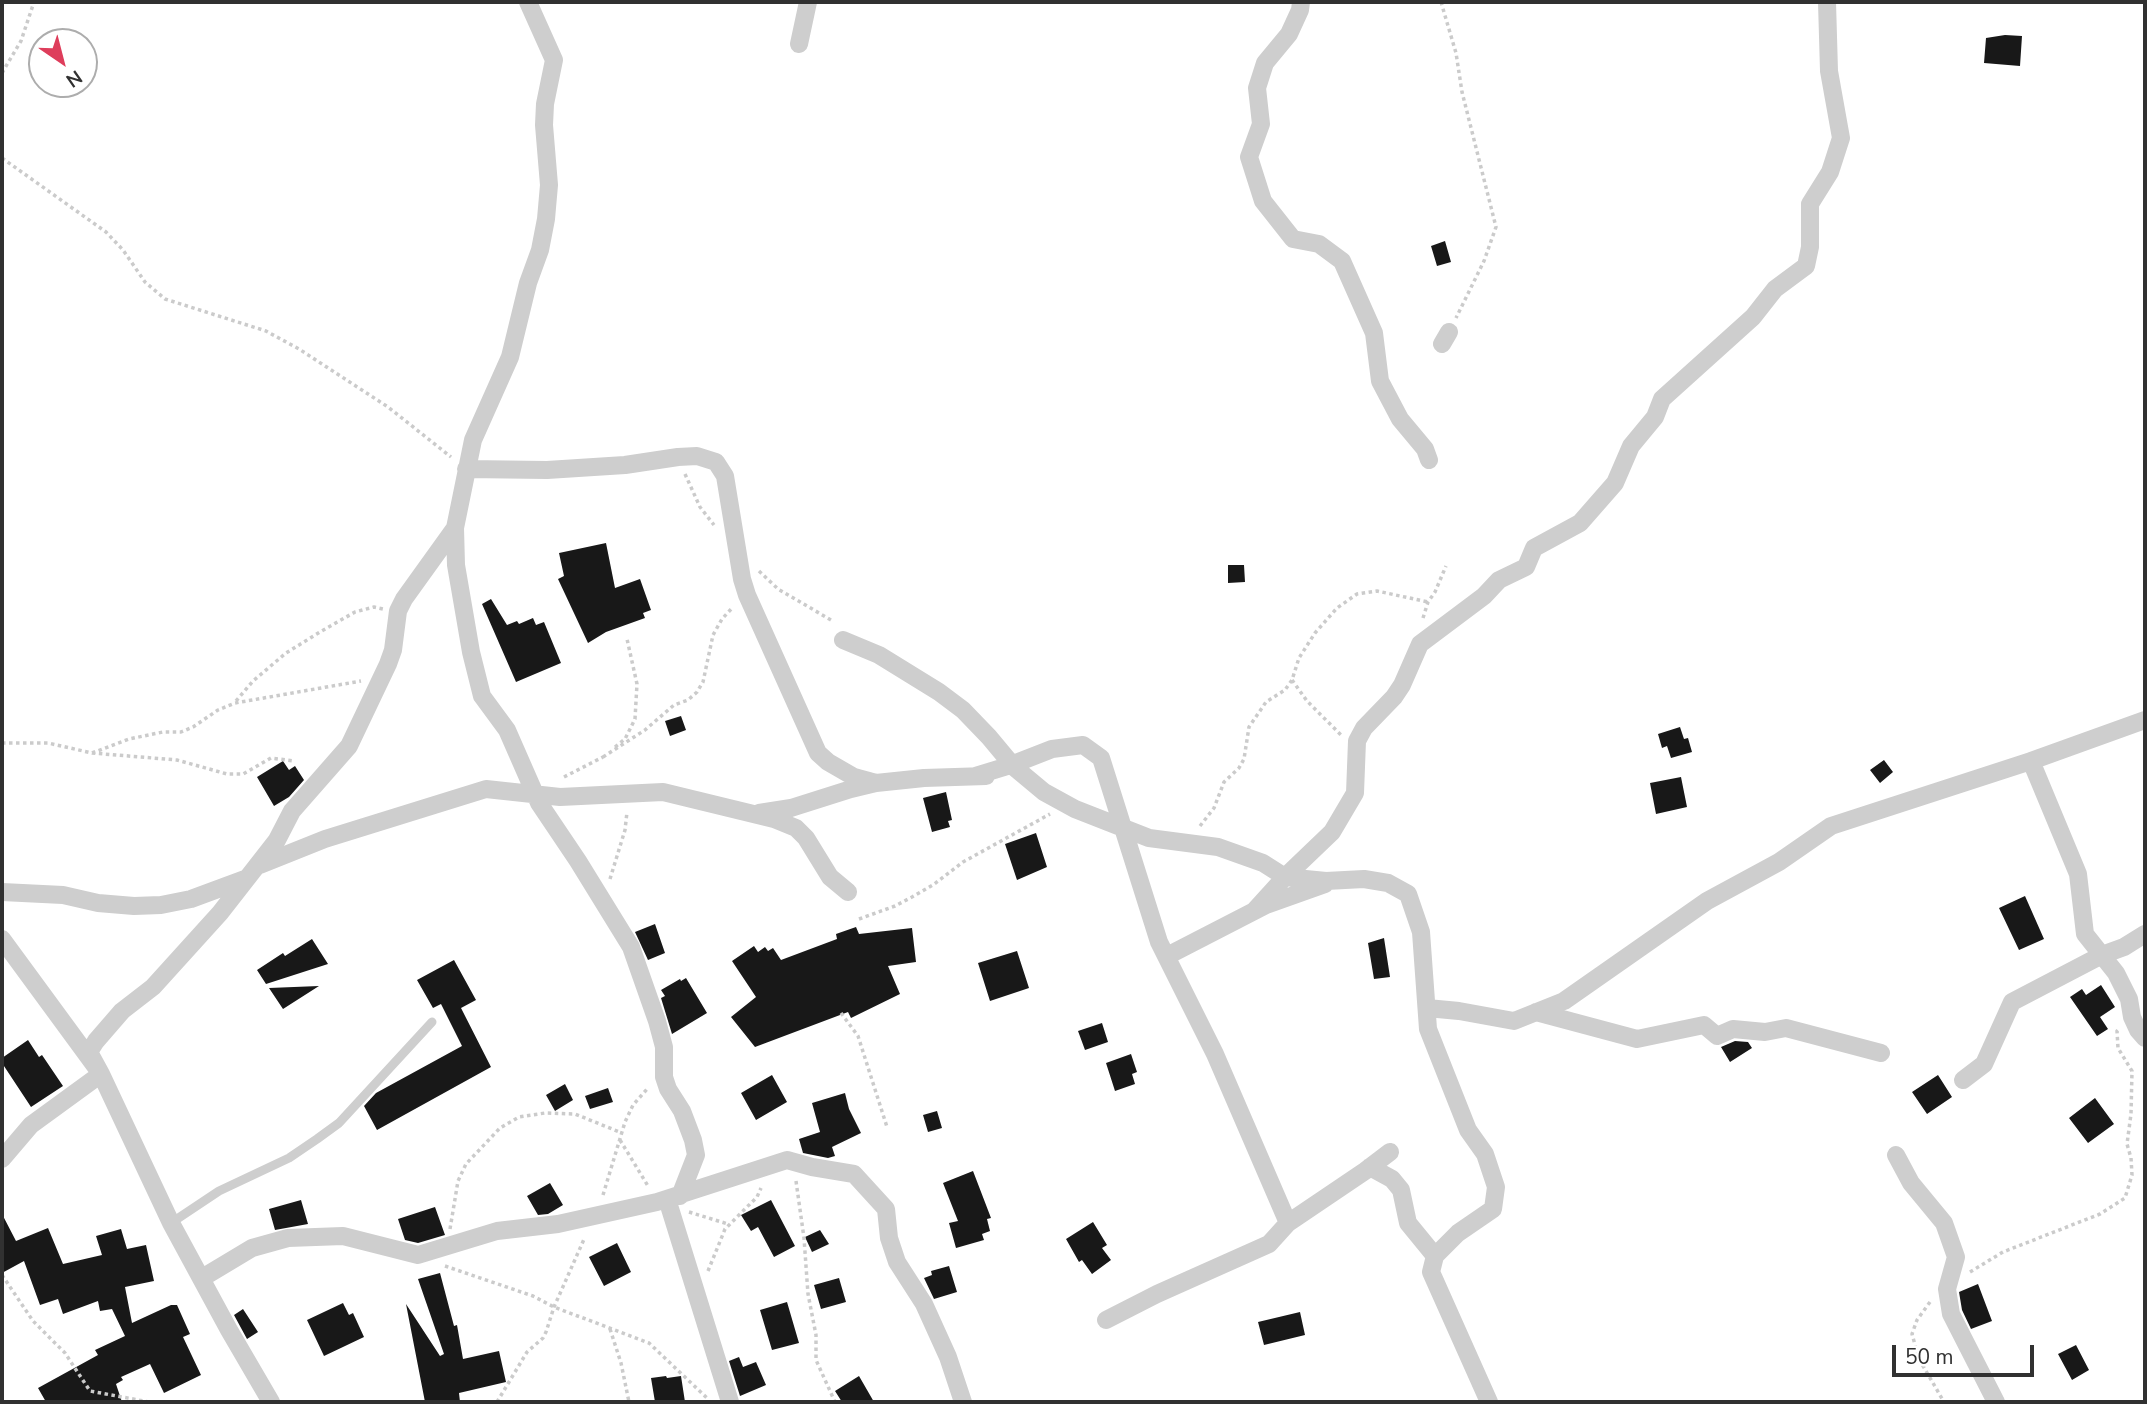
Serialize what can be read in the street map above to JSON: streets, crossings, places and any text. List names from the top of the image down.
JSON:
{
  "scale_bar": "50 m",
  "north": "bottom right"
}
